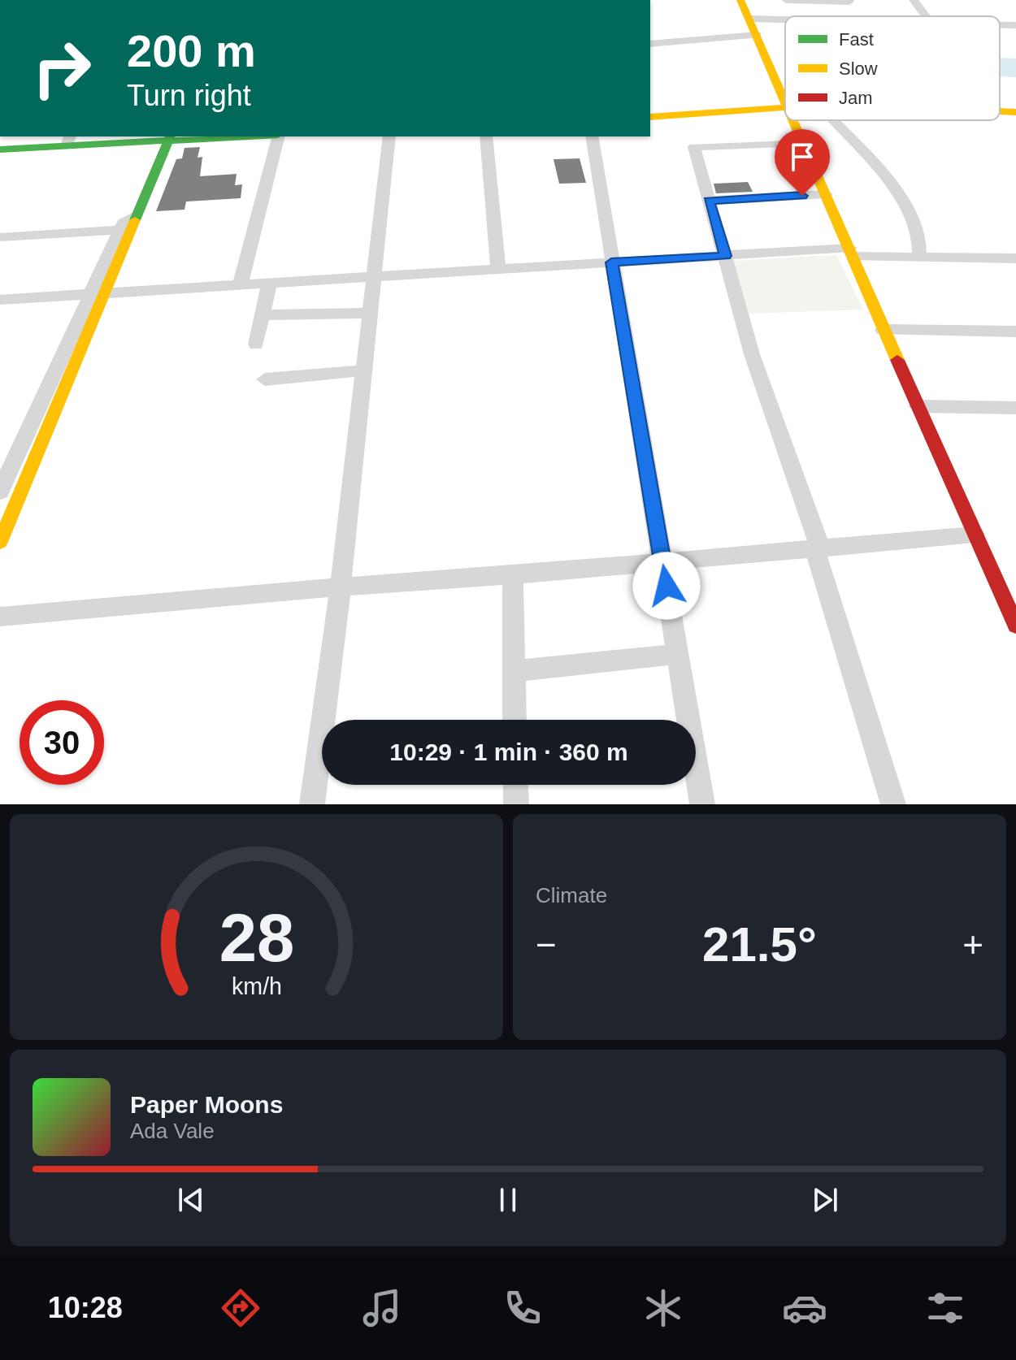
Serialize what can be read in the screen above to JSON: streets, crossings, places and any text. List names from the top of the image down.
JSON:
{
  "legend": ["Fast", "Slow", "Jam"],
  "page": {
    "turn": ["200 m", "Turn right"],
    "limit": "30",
    "trip": "10:29 · 1 min · 360 m",
    "tile": "Climate",
    "heat": ["−", "21.5°", "+"],
    "song": ["Paper Moons", "Ada Vale"],
    "tabs": "10:28",
    "gauge": ["28", "km/h"]
  }
}
